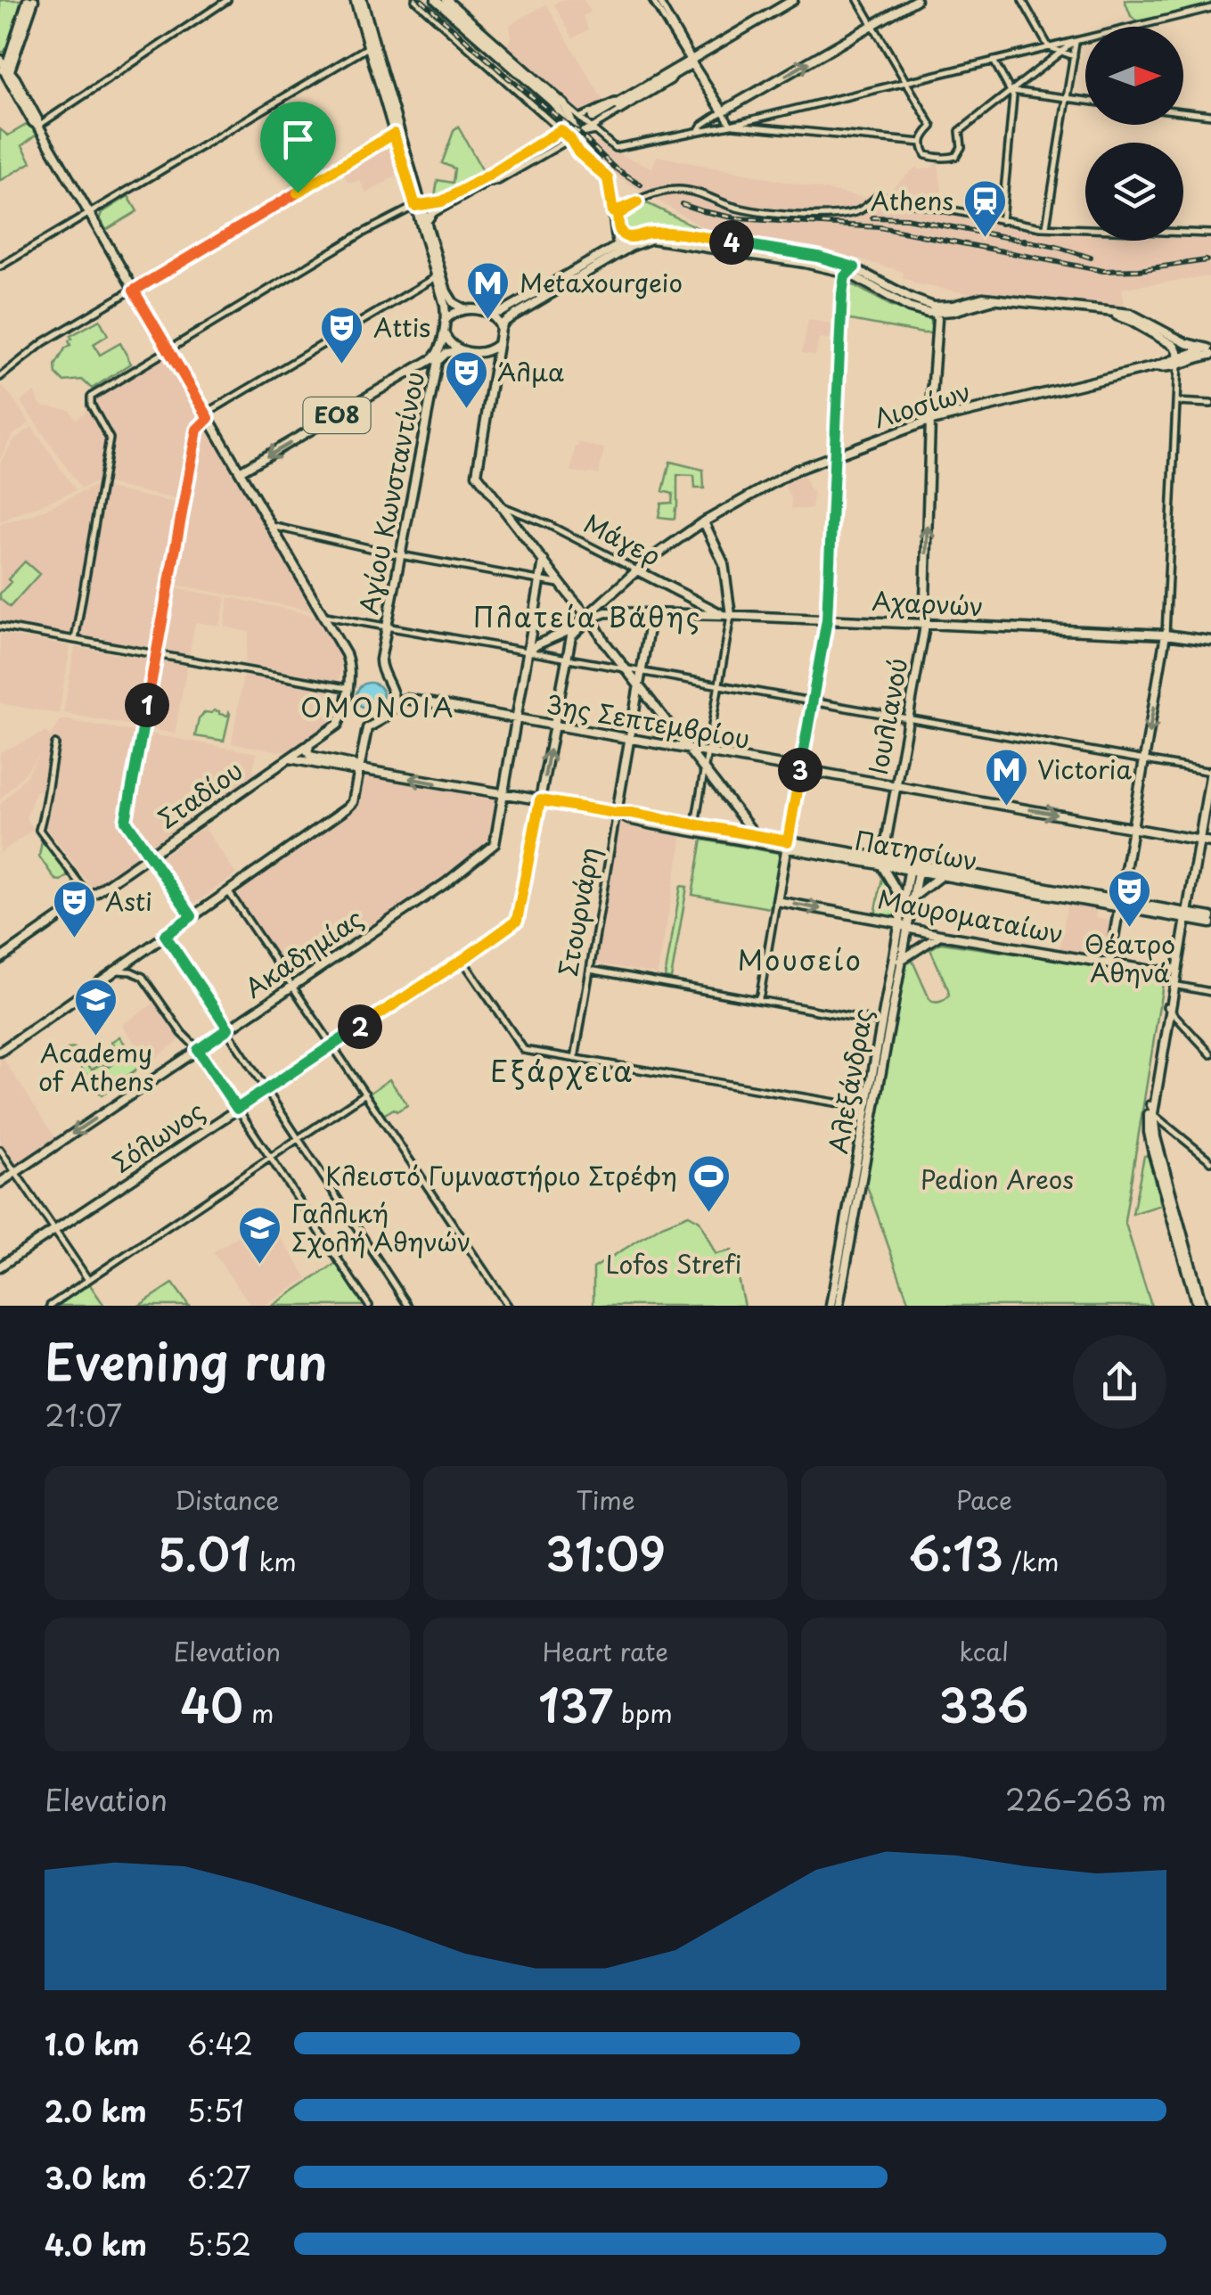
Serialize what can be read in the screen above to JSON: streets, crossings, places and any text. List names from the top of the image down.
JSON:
{
  "streets": {
    "highway": ["ΕΟ8"],
    "main road": [
      "Λιοσίων",
      "Αγίου Κωνσταντίνου",
      "Μάγερ",
      "Αχαρνών",
      "Ιουλιανού",
      "3ης Σεπτεμβρίου",
      "Σταδίου",
      "Πατησίων",
      "Στουρνάρη",
      "Μαυροματαίων",
      "Ακαδημίας",
      "Αλεξάνδρας",
      "Σόλωνος"
    ]
  },
  "crossings": [
    ["Λιοσίων", "Μάγερ"],
    ["Λιοσίων", "Αχαρνών"],
    ["Λιοσίων", "Ιουλιανού"],
    ["ΕΟ8", "Αγίου Κωνσταντίνου"],
    ["Αγίου Κωνσταντίνου", "3ης Σεπτεμβρίου"],
    ["Μάγερ", "Αχαρνών"],
    ["Αχαρνών", "Ιουλιανού"],
    ["Αχαρνών", "Στουρνάρη"],
    ["Ιουλιανού", "3ης Σεπτεμβρίου"],
    ["Ιουλιανού", "Πατησίων"],
    ["3ης Σεπτεμβρίου", "Στουρνάρη"],
    ["Πατησίων", "Στουρνάρη"],
    ["Πατησίων", "Ακαδημίας"],
    ["Πατησίων", "Αλεξάνδρας"],
    ["Πατησίων", "Σόλωνος"],
    ["Μαυροματαίων", "Αλεξάνδρας"]
  ],
  "one_way": ["Ιουλιανού"],
  "districts": [
    "Πλατεία Βάθης",
    "OMONOIA",
    "Μουσείο",
    "Εξάρχεια"
  ],
  "parks": ["Pedion Areos", "Lofos Strefi"],
  "places": {
    "station": ["Athens"],
    "metro station": ["Metaxourgeio", "Victoria"],
    "theatre": [
      "Attis",
      "Άλμα",
      "Θέατρο Αθηνά",
      "Asti"
    ],
    "school or university": ["Academy of Athens", "Γαλλική Σχολή Αθηνών"],
    "sports": ["Κλειστό Γυμναστήριο Στρέφη"]
  },
  "north": "right",
  "page": {
    "pins": [
      "4",
      "1",
      "3",
      "2"
    ],
    "heading": ["Evening run", "21:07"],
    "stats": [
      ["Distance", "5.01 km"],
      ["Time", "31:09"],
      ["Pace", "6:13 /km"],
      ["Elevation", "40 m"],
      ["Heart rate", "137 bpm"],
      ["kcal", "336"]
    ],
    "chart": ["Elevation", "226–263 m"],
    "list": [
      {
        "name": "1.0 km",
        "note": "6:42"
      },
      {
        "name": "2.0 km",
        "note": "5:51"
      },
      {
        "name": "3.0 km",
        "note": "6:27"
      },
      {
        "name": "4.0 km",
        "note": "5:52"
      }
    ]
  }
}
